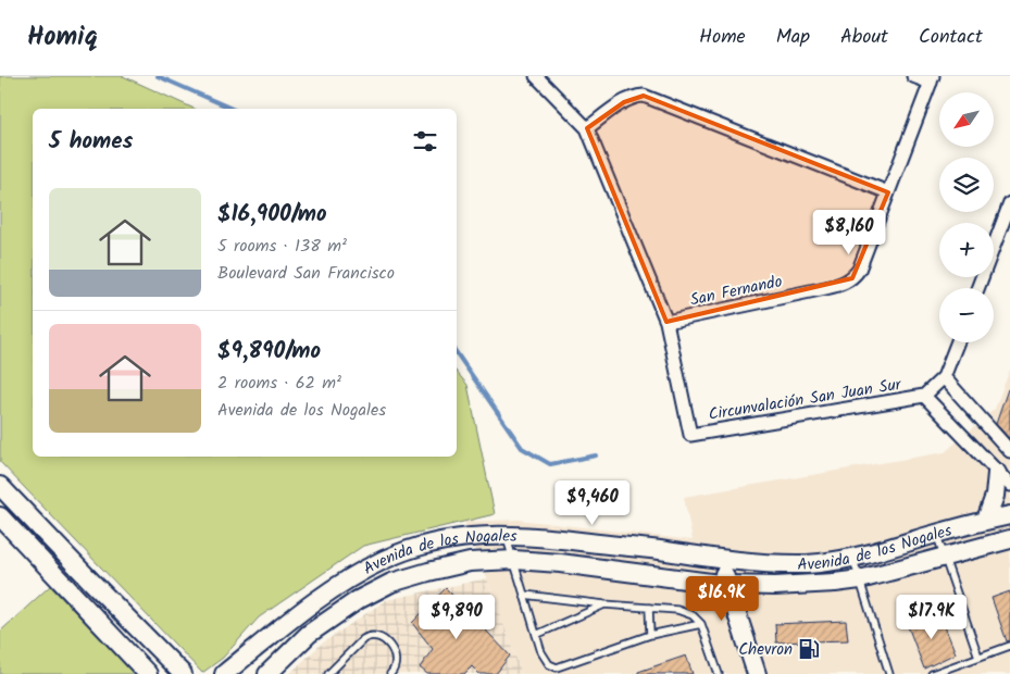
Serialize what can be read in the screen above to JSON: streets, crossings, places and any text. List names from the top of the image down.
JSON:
{
  "streets": {
    "main road": ["Avenida de los Nogales"],
    "street": ["San Fernando", "Circunvalación San Juan Sur"]
  },
  "crossings": [
    ["San Fernando", "Circunvalación San Juan Sur"]
  ],
  "places": {
    "fuel station": ["Chevron"]
  },
  "north": "bottom left",
  "page": {
    "header": "Homiq",
    "nav": [
      "Home",
      "Map",
      "About",
      "Contact"
    ],
    "map_buttons": ["+", "−"],
    "heading": "5 homes",
    "list": [
      {
        "name": "$16,900/mo",
        "note": "5 rooms · 138 m² · Boulevard San Francisco"
      },
      {
        "name": "$9,890/mo",
        "note": "2 rooms · 62 m² · Avenida de los Nogales"
      }
    ],
    "price": [
      "$8,160",
      "$9,460",
      "$16.9K",
      "$9,890",
      "$17.9K"
    ]
  }
}
